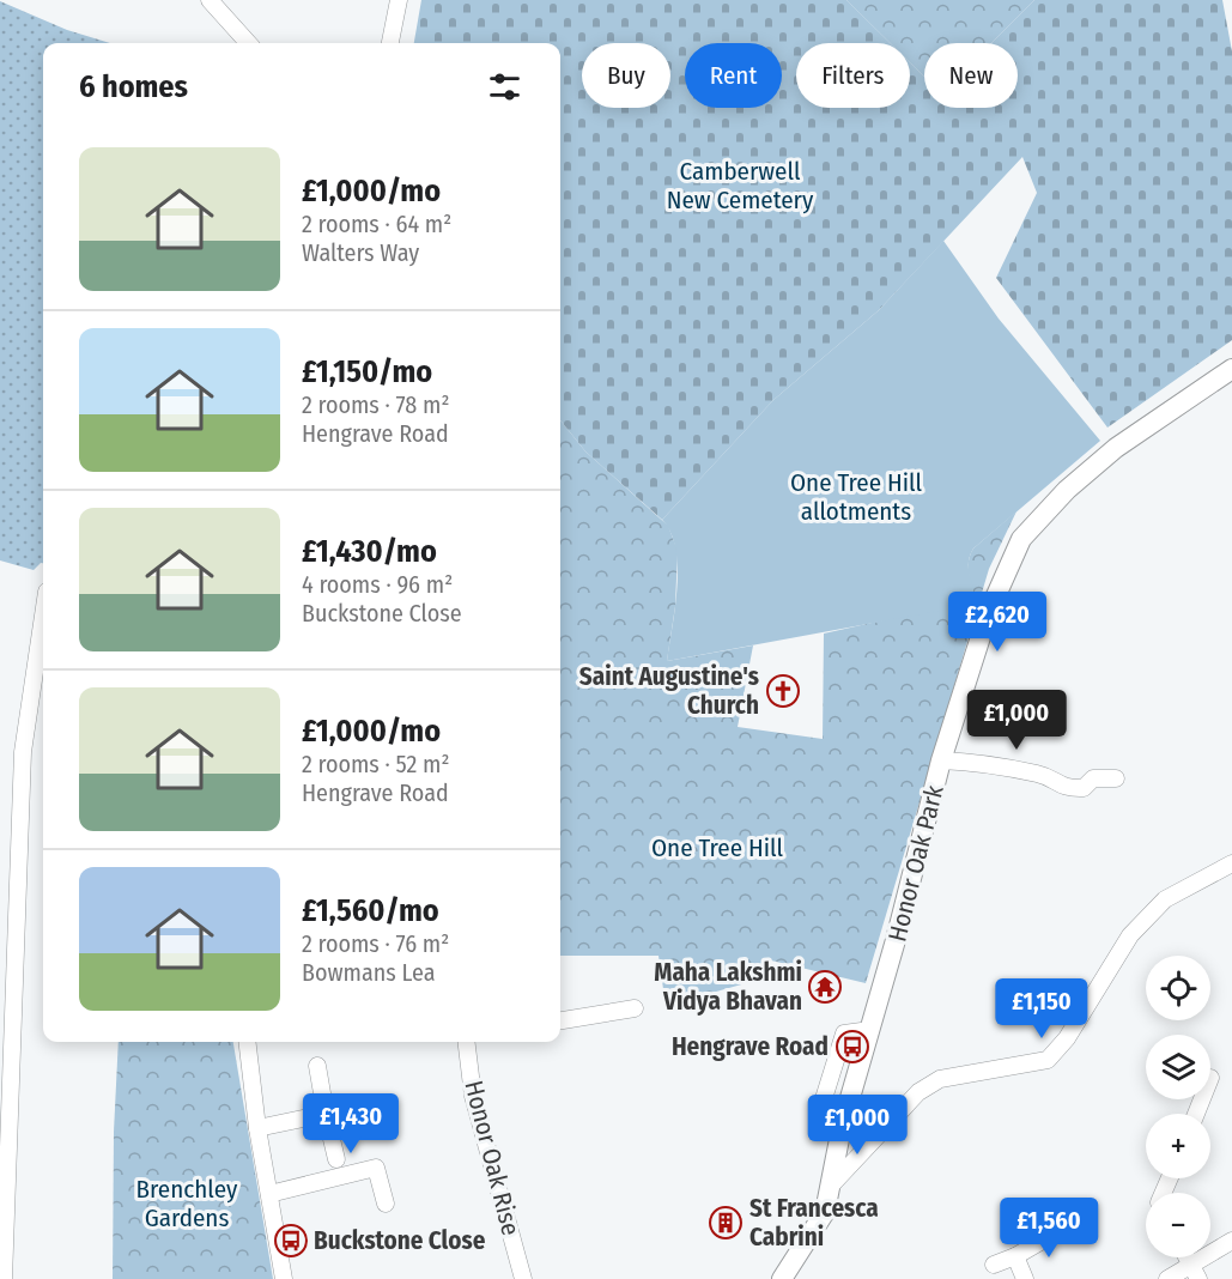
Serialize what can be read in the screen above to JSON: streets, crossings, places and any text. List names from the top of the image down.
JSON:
{
  "streets": {
    "main road": ["Honor Oak Park"],
    "street": ["Honor Oak Rise"]
  },
  "parks": [
    "Camberwell New Cemetery",
    "One Tree Hill allotments",
    "One Tree Hill",
    "Brenchley Gardens"
  ],
  "places": {
    "church": ["Saint Augustine's Church"],
    "temple": ["Maha Lakshmi Vidya Bhavan"],
    "bus stop": ["Hengrave Road", "Buckstone Close"],
    "building": ["St Francesca Cabrini"]
  },
  "page": {
    "chip": [
      "Buy",
      "Rent",
      "Filters",
      "New"
    ],
    "heading": "6 homes",
    "list": [
      {
        "name": "£1,000/mo",
        "note": "2 rooms · 64 m² · Walters Way"
      },
      {
        "name": "£1,150/mo",
        "note": "2 rooms · 78 m² · Hengrave Road"
      },
      {
        "name": "£1,430/mo",
        "note": "4 rooms · 96 m² · Buckstone Close"
      },
      {
        "name": "£1,000/mo",
        "note": "2 rooms · 52 m² · Hengrave Road"
      },
      {
        "name": "£1,560/mo",
        "note": "2 rooms · 76 m² · Bowmans Lea"
      }
    ],
    "price": [
      "£2,620",
      "£1,000",
      "£1,150",
      "£1,430",
      "£1,000",
      "£1,560"
    ],
    "map_buttons": ["+", "−"]
  }
}
